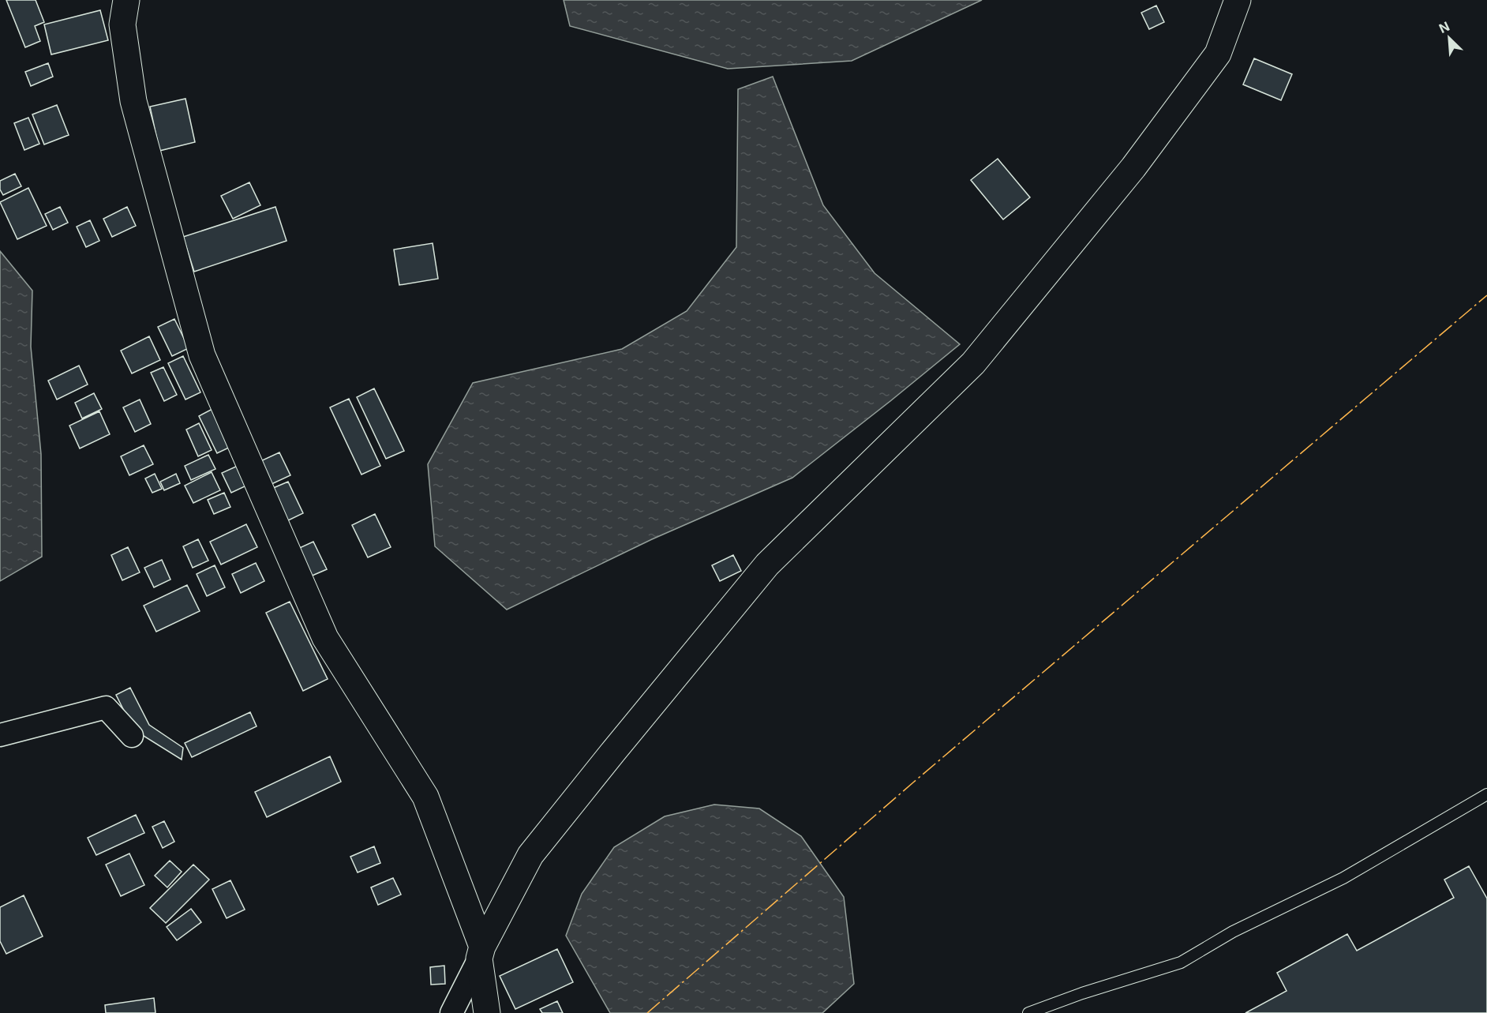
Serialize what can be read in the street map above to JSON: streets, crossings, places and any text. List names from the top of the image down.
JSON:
{
  "north": "top left"
}
